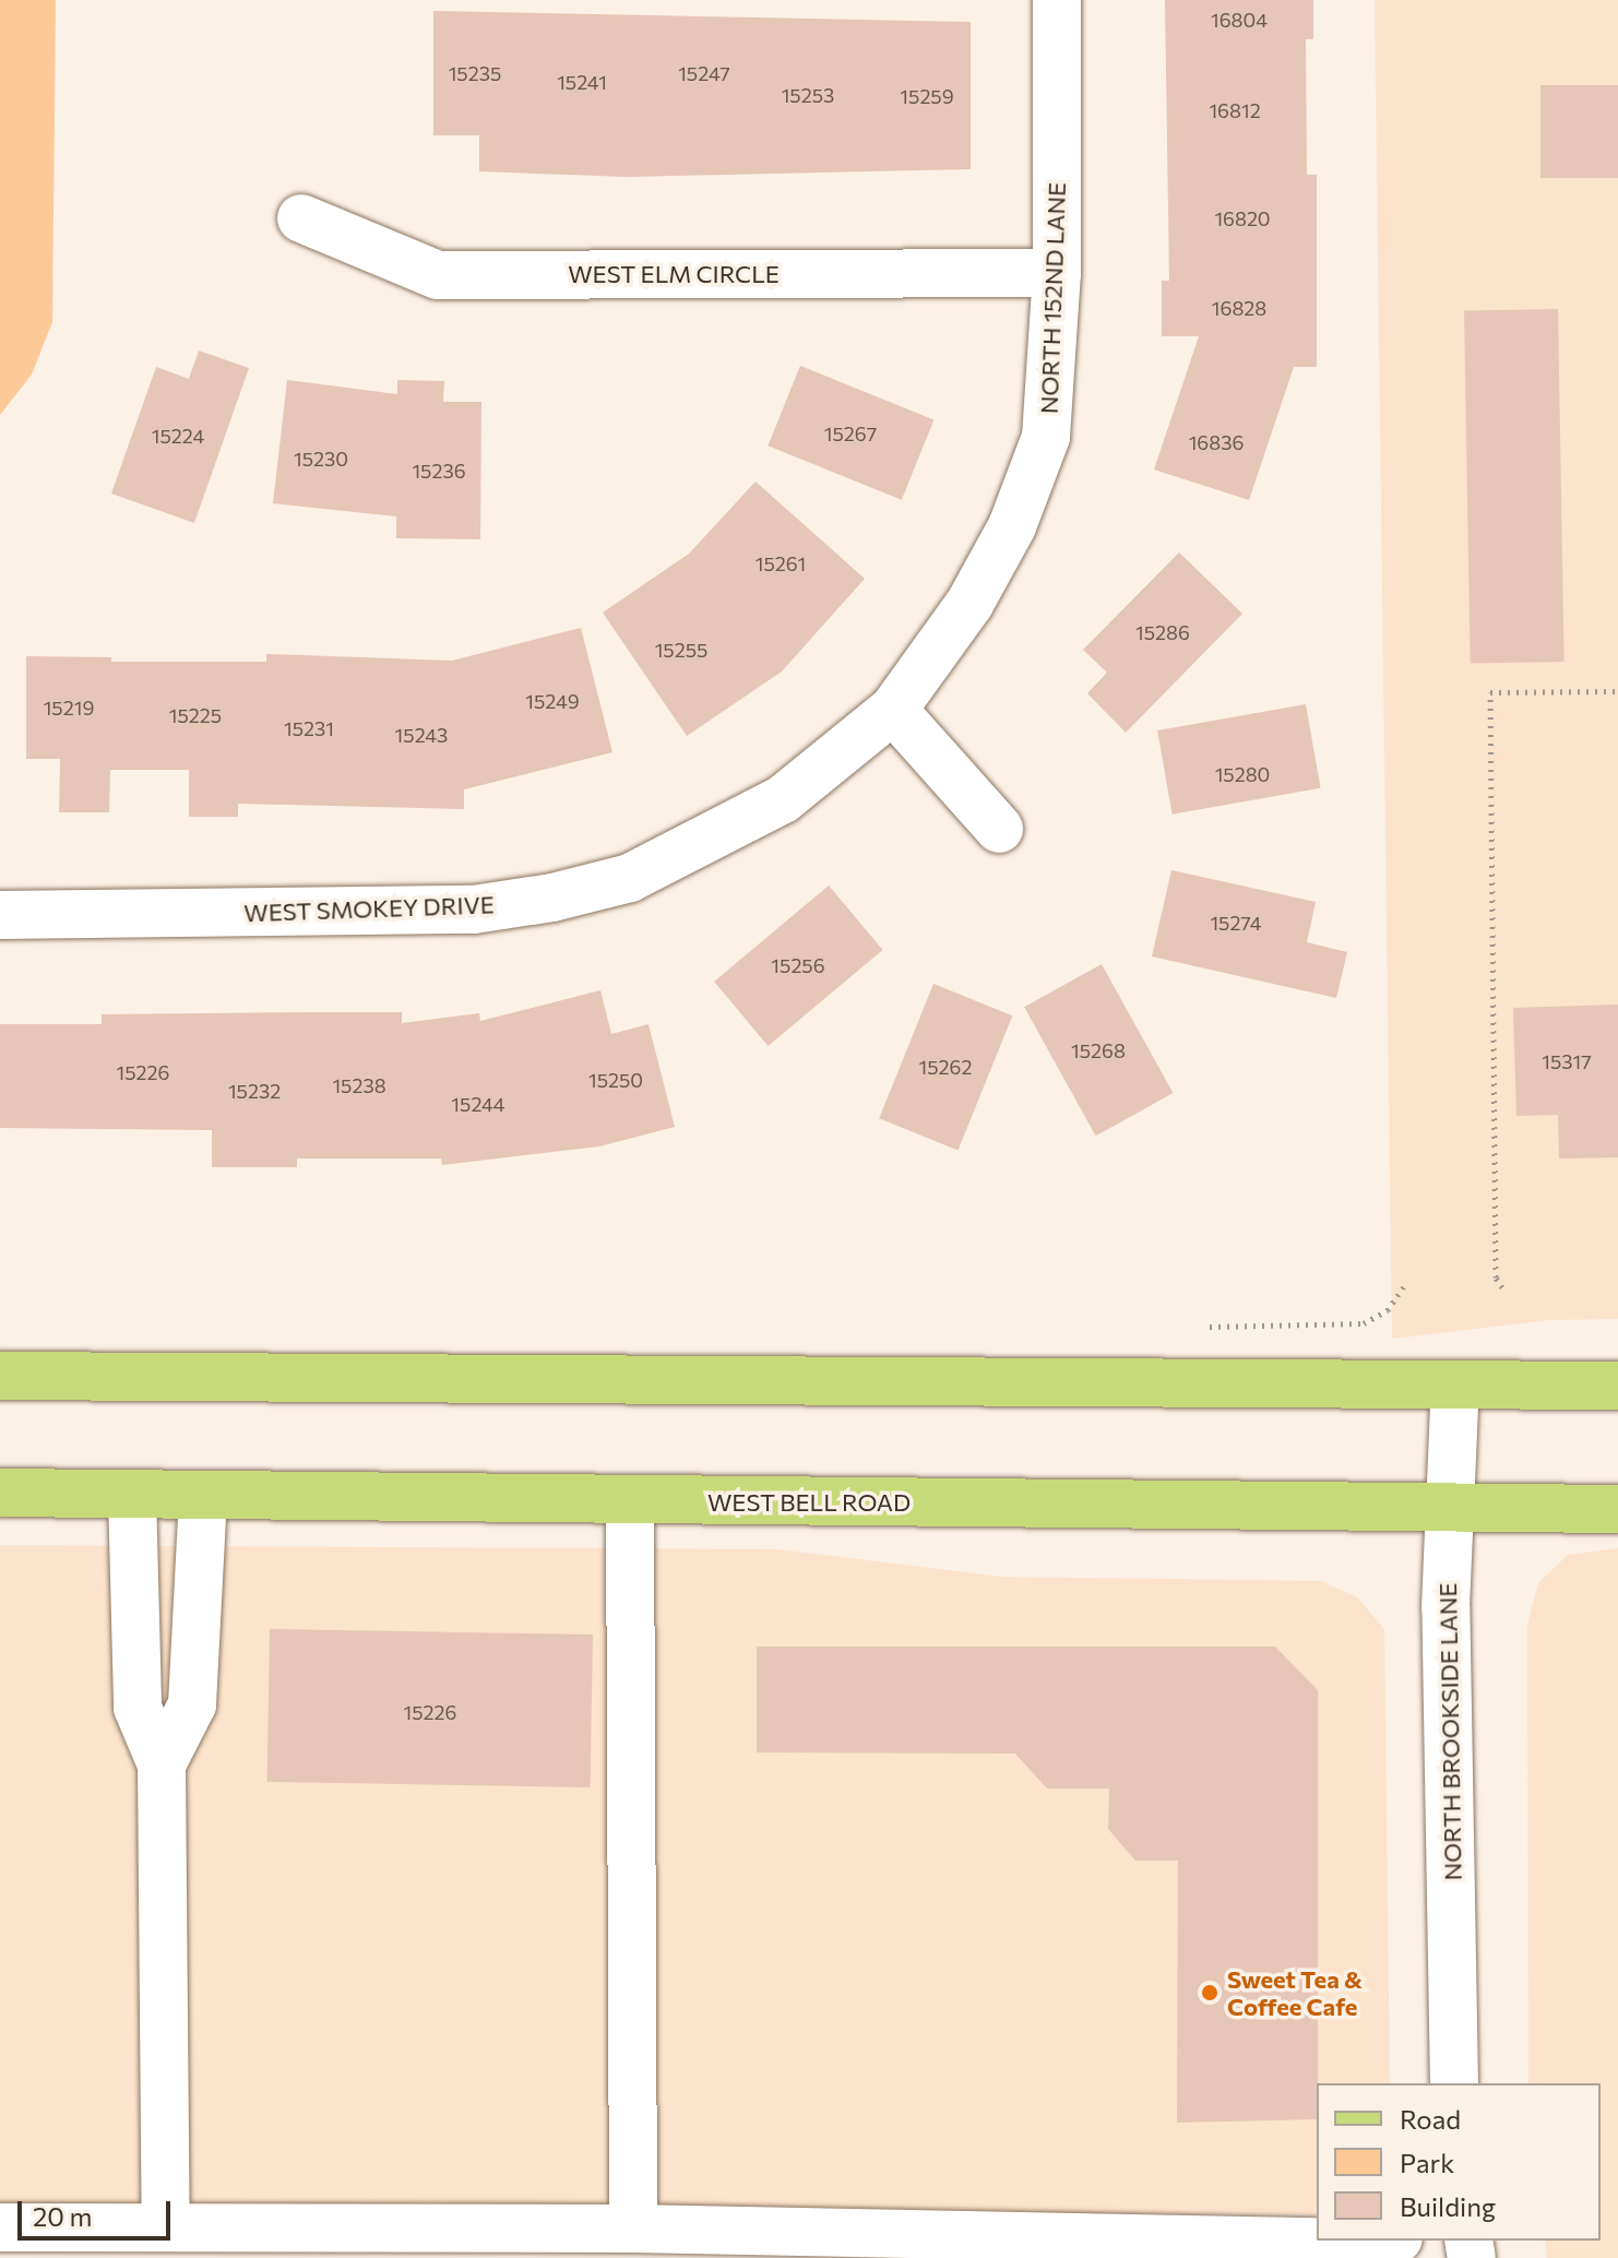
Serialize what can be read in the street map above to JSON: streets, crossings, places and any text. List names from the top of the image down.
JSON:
{
  "streets": {
    "main road": ["WEST BELL ROAD"],
    "street": [
      "WEST ELM CIRCLE",
      "NORTH 152ND LANE",
      "WEST SMOKEY DRIVE",
      "NORTH BROOKSIDE LANE"
    ]
  },
  "crossings": [
    ["WEST ELM CIRCLE", "NORTH 152ND LANE"],
    ["NORTH 152ND LANE", "WEST SMOKEY DRIVE"],
    ["WEST BELL ROAD", "NORTH BROOKSIDE LANE"]
  ],
  "places": ["Sweet Tea & Coffee Cafe"],
  "house_numbers": [
    "16804",
    "15235",
    "15247",
    "15241",
    "15253",
    "15259",
    "16812",
    "16820",
    "16828",
    "15267",
    "15224",
    "16836",
    "15230",
    "15236",
    "15261",
    "15286",
    "15255",
    "15249",
    "15219",
    "15225",
    "15231",
    "15243",
    "15280",
    "15274",
    "15256",
    "15268",
    "15317",
    "15262",
    "15226",
    "15250",
    "15238",
    "15232",
    "15244",
    "15226"
  ],
  "legend": ["Road", "Park", "Building"],
  "scale_bar": "20 m"
}
